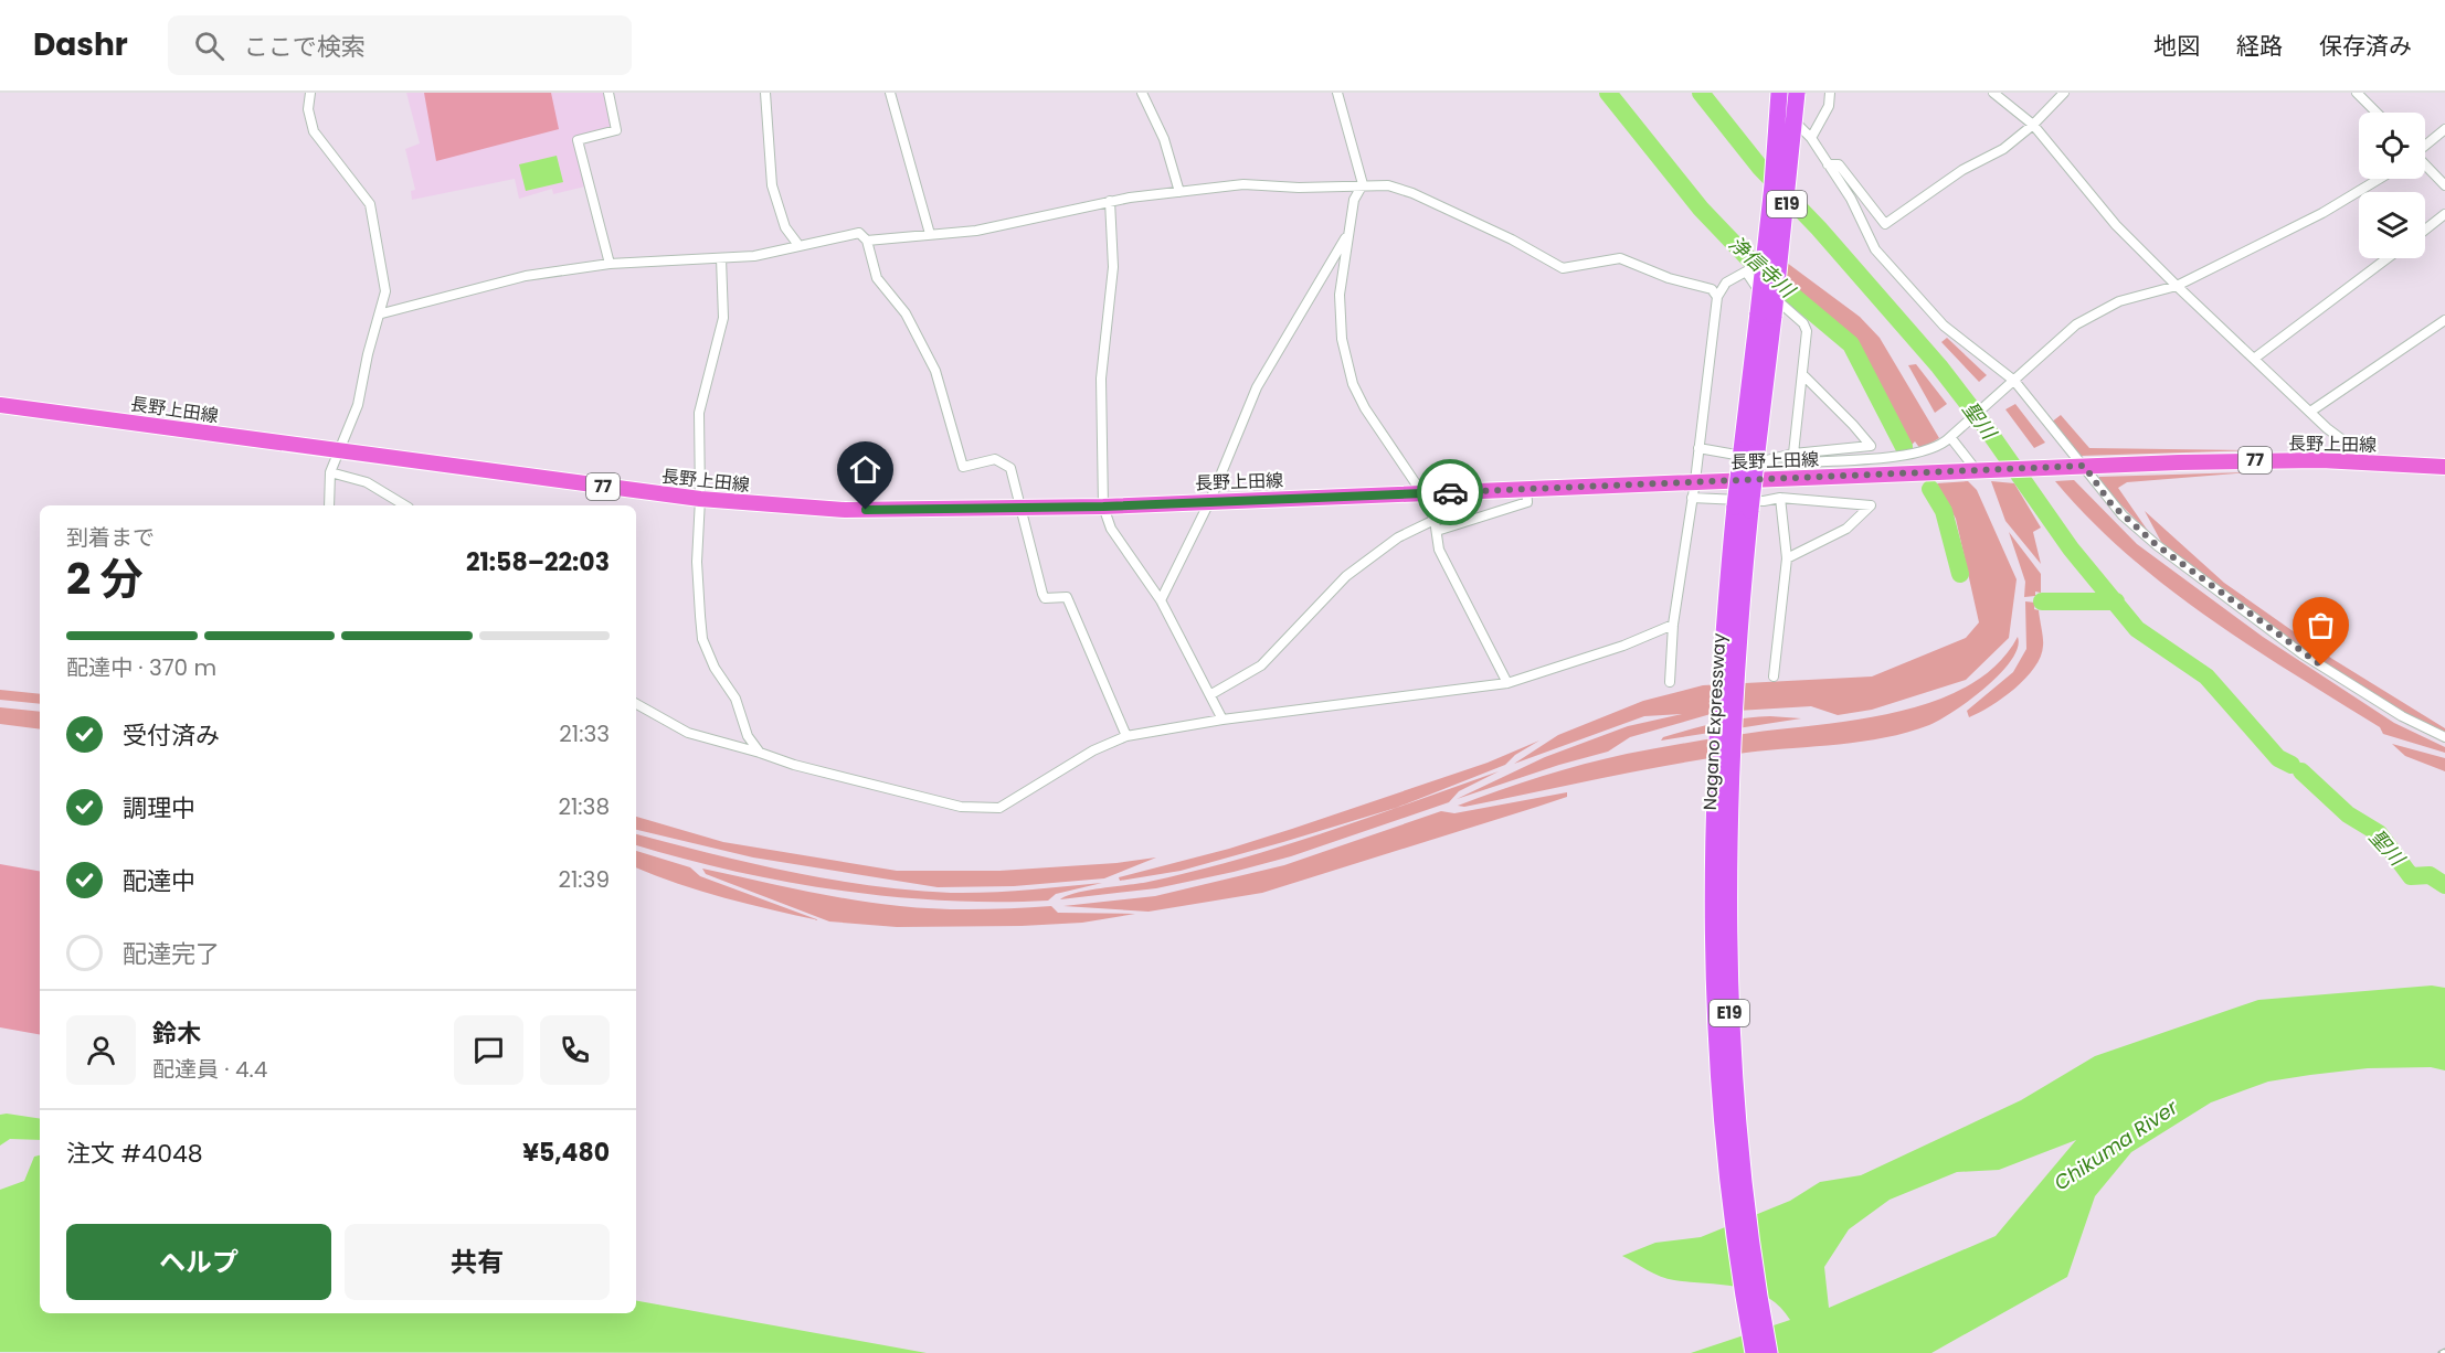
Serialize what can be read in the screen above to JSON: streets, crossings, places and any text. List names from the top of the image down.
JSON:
{
  "streets": {
    "highway": ["E19", "Nagano Expressway"],
    "main road": ["長野上田線", "77"]
  },
  "water": ["浄信寺川", "聖川", "Chikuma River"],
  "page": {
    "header": "Dashr",
    "search": "ここで検索",
    "nav": ["地図", "経路", "保存済み"],
    "heading": ["2 分", "到着まで", "21:58–22:03"],
    "panel": [
      "鈴木",
      "配達員 · 4.4",
      "注文 #4048",
      "¥5,480"
    ],
    "bar": "配達中 · 370 m",
    "list": [
      ["受付済み", "21:33"],
      ["調理中", "21:38"],
      ["配達中", "21:39"],
      "配達完了"
    ],
    "buttons": ["ヘルプ", "共有"]
  }
}
